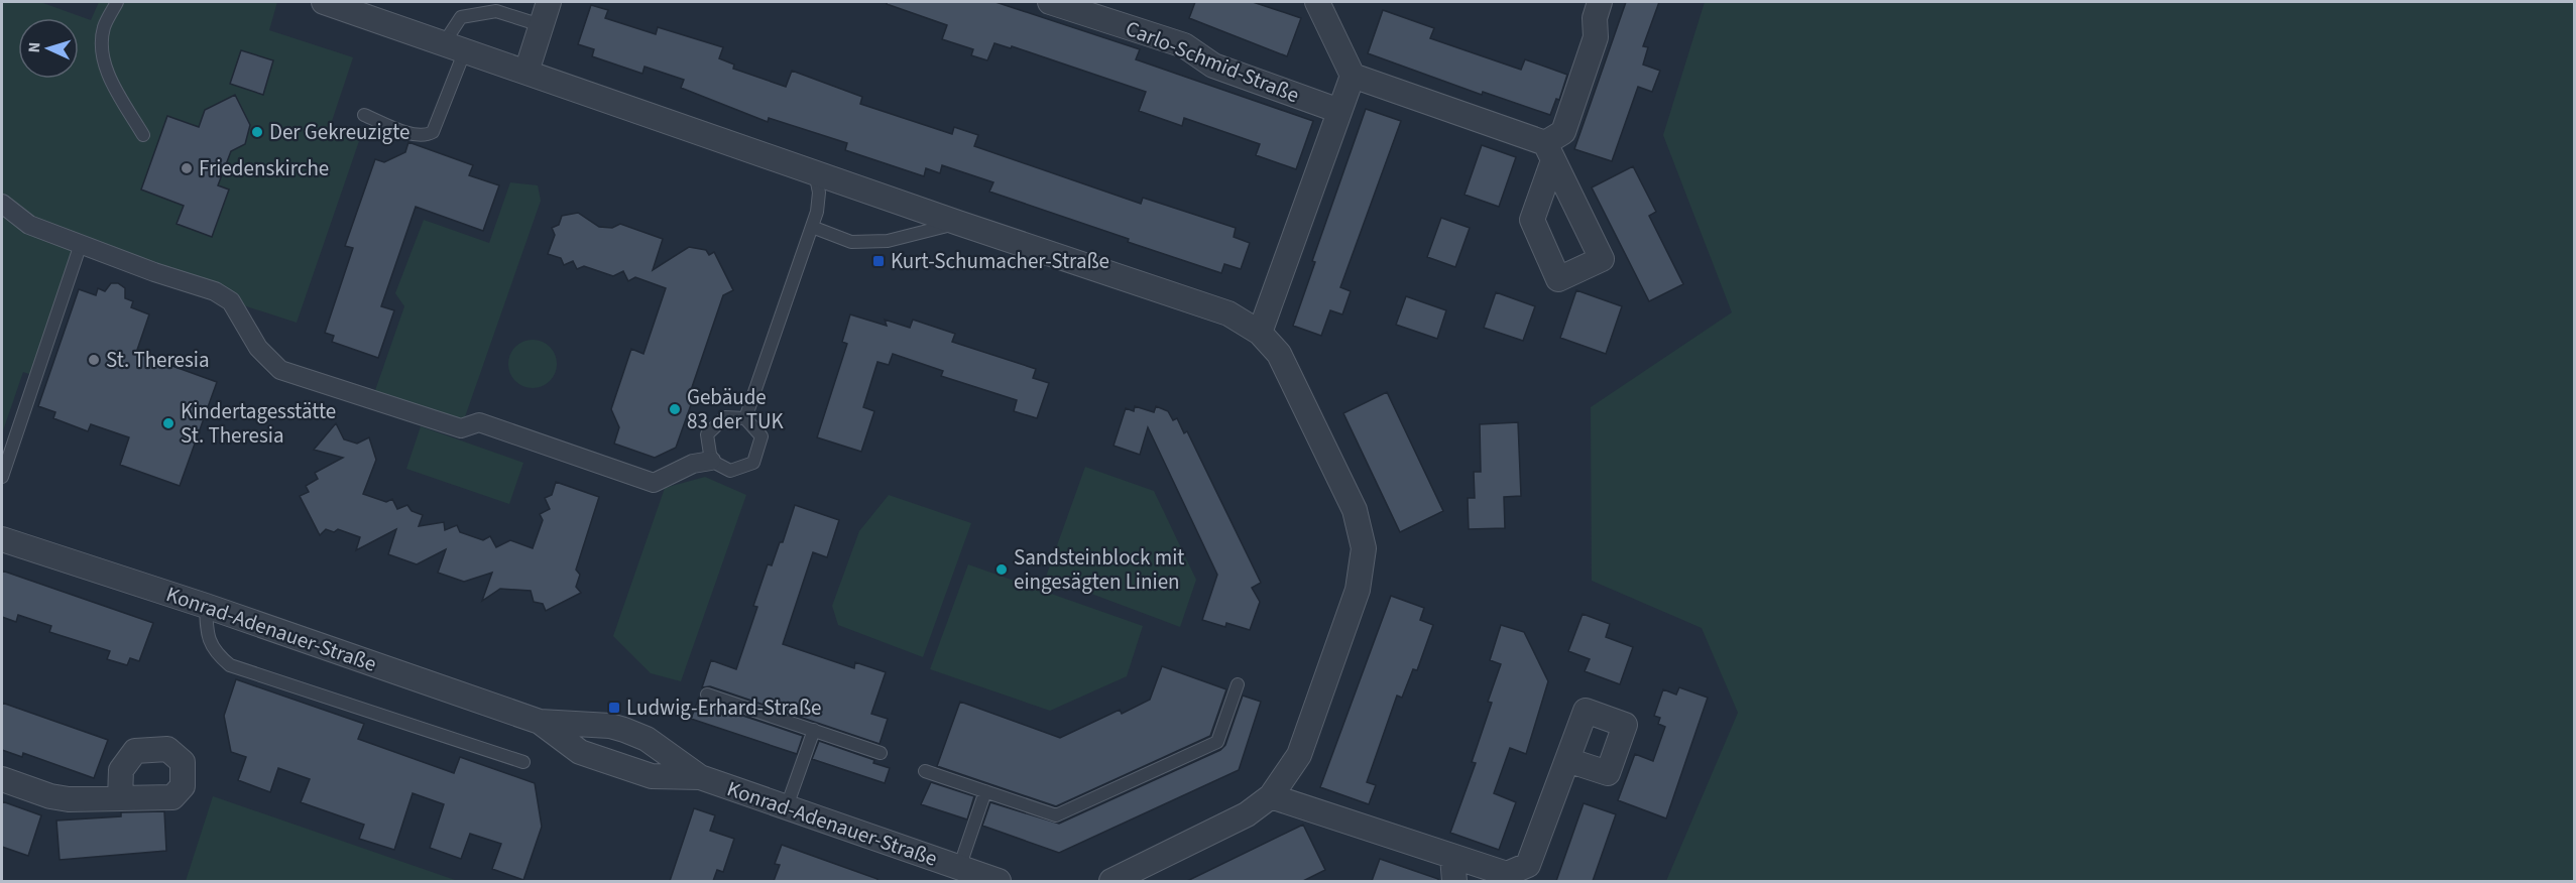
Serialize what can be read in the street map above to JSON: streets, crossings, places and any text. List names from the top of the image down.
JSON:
{
  "streets": {
    "street": ["Carlo-Schmid-Straße", "Konrad-Adenauer-Straße"]
  },
  "places": {
    "other": [
      "Der Gekreuzigte",
      "Friedenskirche",
      "St. Theresia",
      "Gebäude 83 der TUK",
      "Kindertagesstätte St. Theresia",
      "Sandsteinblock mit eingesägten Linien"
    ],
    "transit": ["Kurt-Schumacher-Straße", "Ludwig-Erhard-Straße"]
  },
  "north": "left"
}
